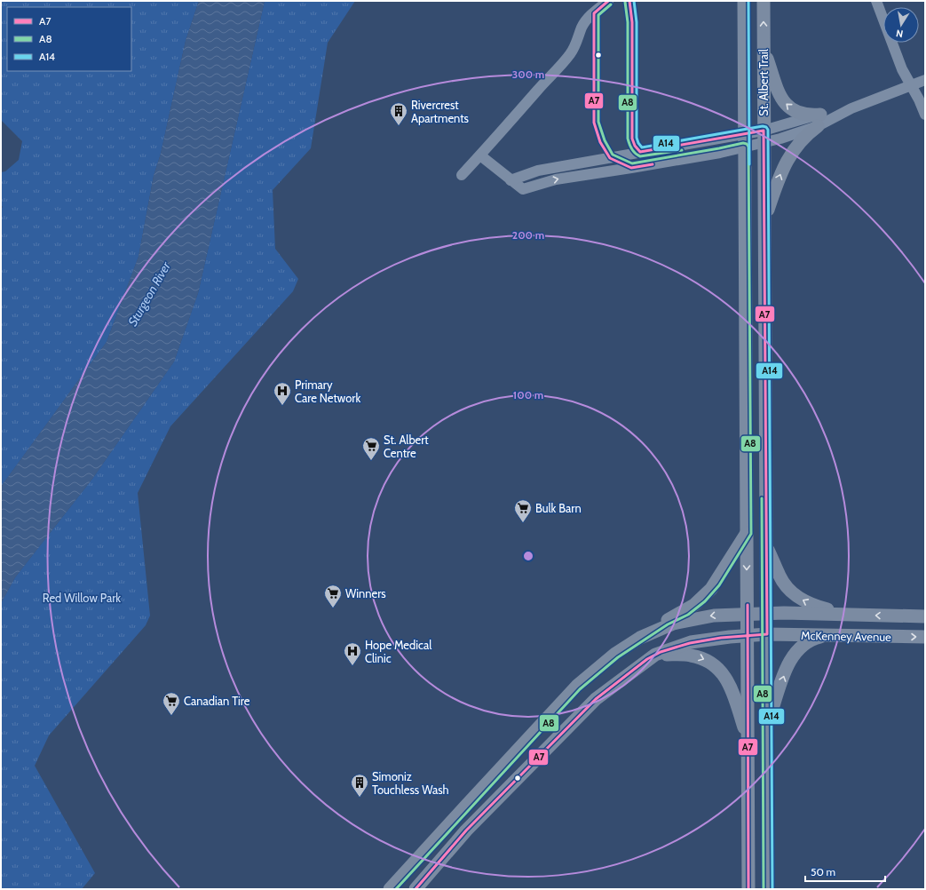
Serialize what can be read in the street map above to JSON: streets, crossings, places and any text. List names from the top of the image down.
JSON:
{
  "streets": {
    "main road": ["St. Albert Trail", "McKenney Avenue"]
  },
  "crossings": [
    ["St. Albert Trail", "McKenney Avenue"]
  ],
  "water": ["Sturgeon River"],
  "parks": ["Red Willow Park"],
  "places": {
    "building": ["Rivercrest Apartments", "Simoniz Touchless Wash"],
    "hospital": ["Primary Care Network", "Hope Medical Clinic"],
    "supermarket": [
      "St. Albert Centre",
      "Bulk Barn",
      "Winners",
      "Canadian Tire"
    ]
  },
  "lines": ["transit line A7", "transit line A14", "transit line A8"],
  "legend": ["A7", "A8", "A14"],
  "scale_bar": "50 m",
  "north": "bottom",
  "rings": ["300 m", "200 m", "100 m"]
}
